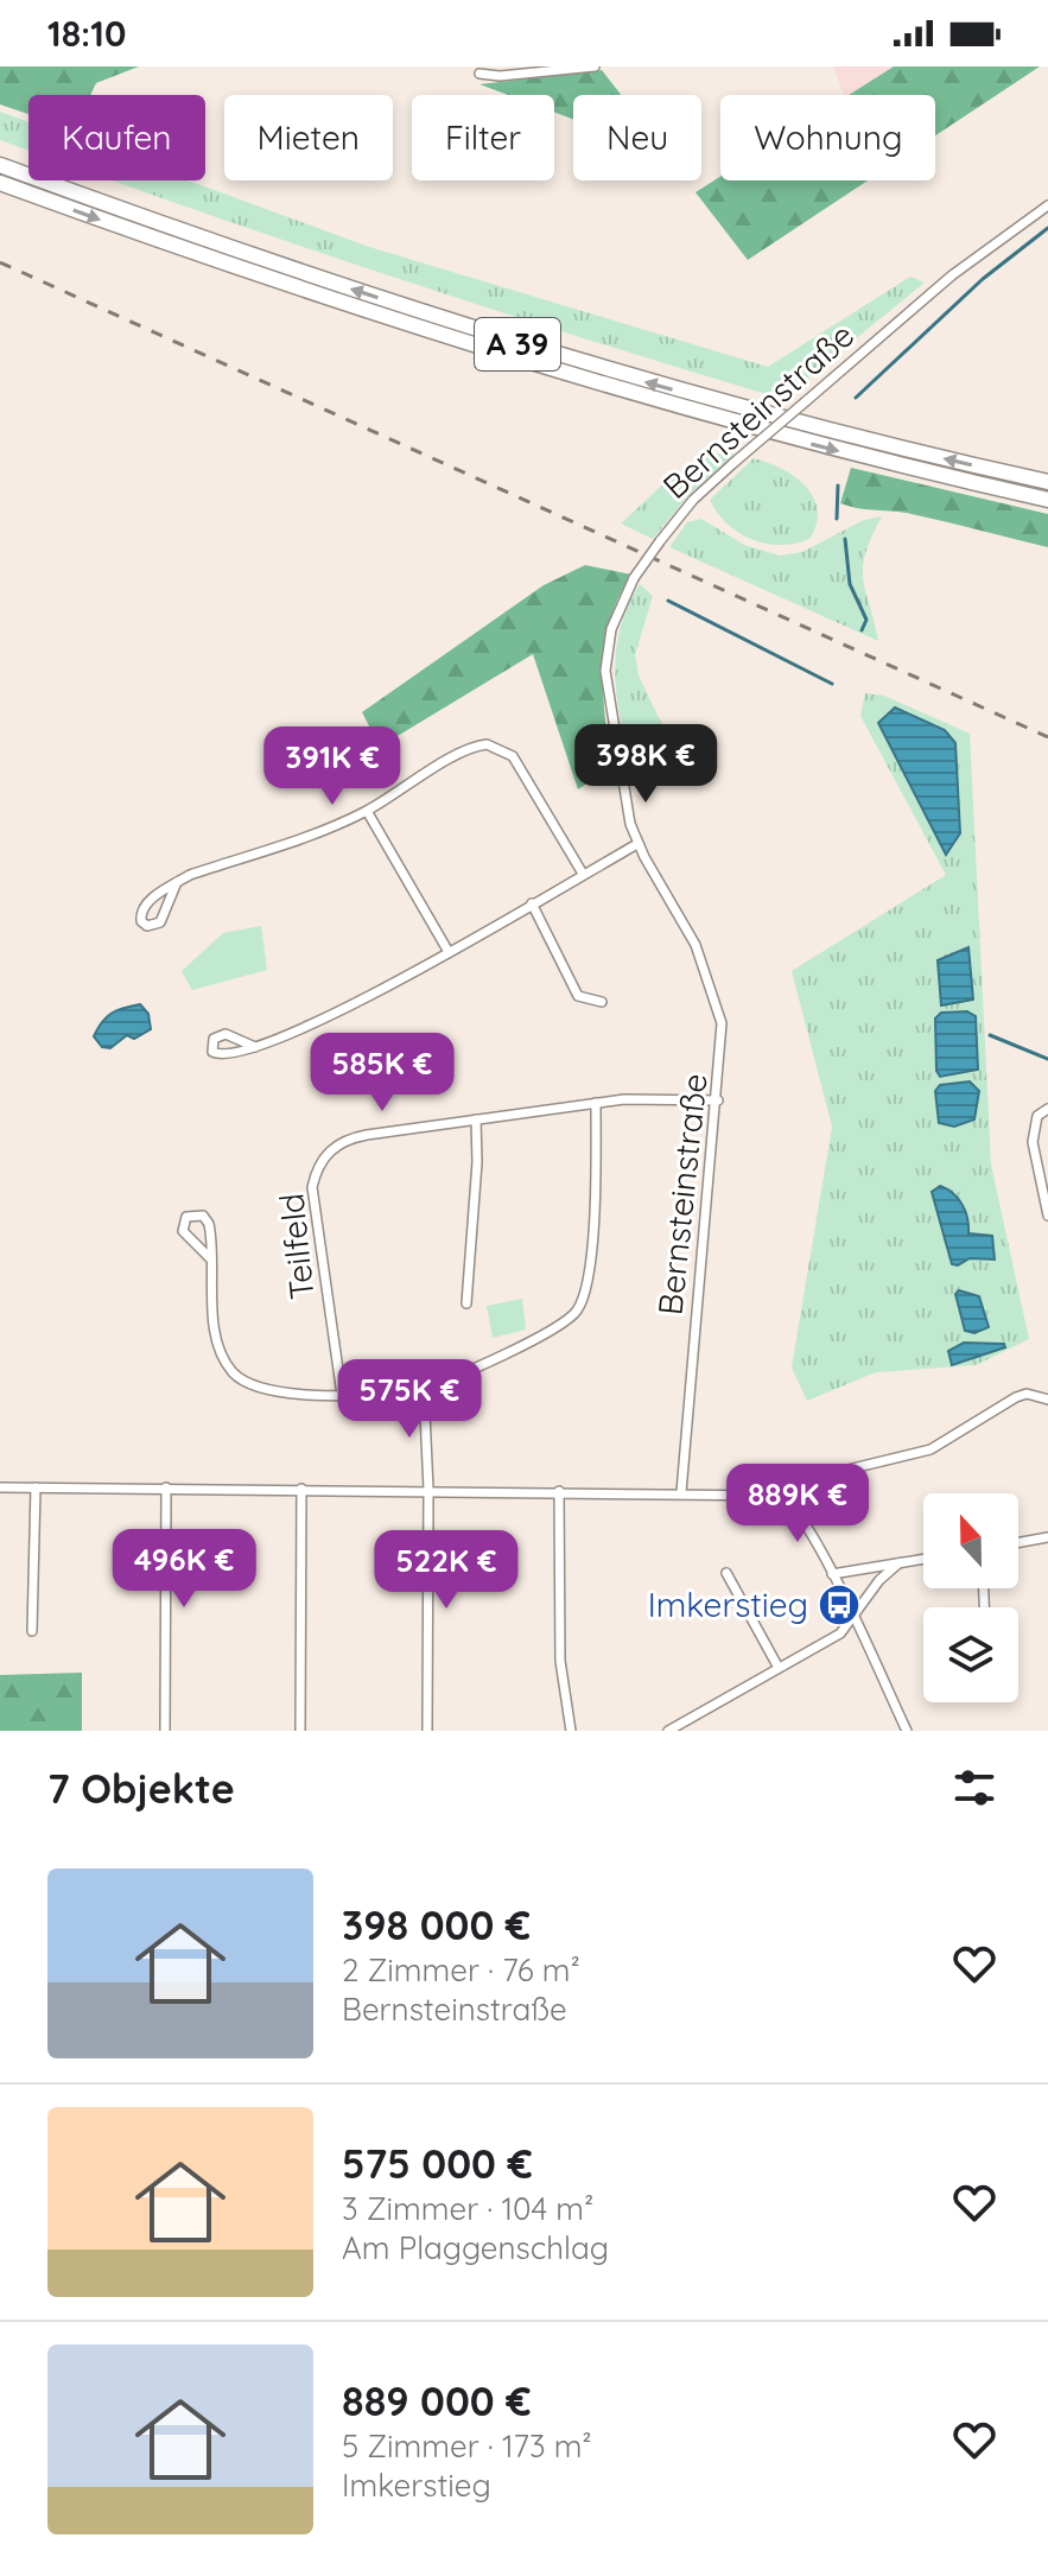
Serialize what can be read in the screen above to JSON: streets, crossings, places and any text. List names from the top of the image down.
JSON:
{
  "streets": {
    "highway": ["A 39"],
    "street": ["Bernsteinstraße", "Teilfeld"]
  },
  "crossings": [
    ["Bernsteinstraße", "Teilfeld"]
  ],
  "places": {
    "bus stop": ["Imkerstieg"]
  },
  "north": "top",
  "page": {
    "status": "18:10",
    "chip": [
      "Kaufen",
      "Mieten",
      "Filter",
      "Neu",
      "Wohnung"
    ],
    "price": [
      "398K €",
      "391K €",
      "585K €",
      "575K €",
      "889K €",
      "496K €",
      "522K €"
    ],
    "heading": "7 Objekte",
    "list": [
      {
        "name": "398 000 €",
        "note": "2 Zimmer · 76 m² · Bernsteinstraße"
      },
      {
        "name": "575 000 €",
        "note": "3 Zimmer · 104 m² · Am Plaggenschlag"
      },
      {
        "name": "889 000 €",
        "note": "5 Zimmer · 173 m² · Imkerstieg"
      }
    ]
  }
}
